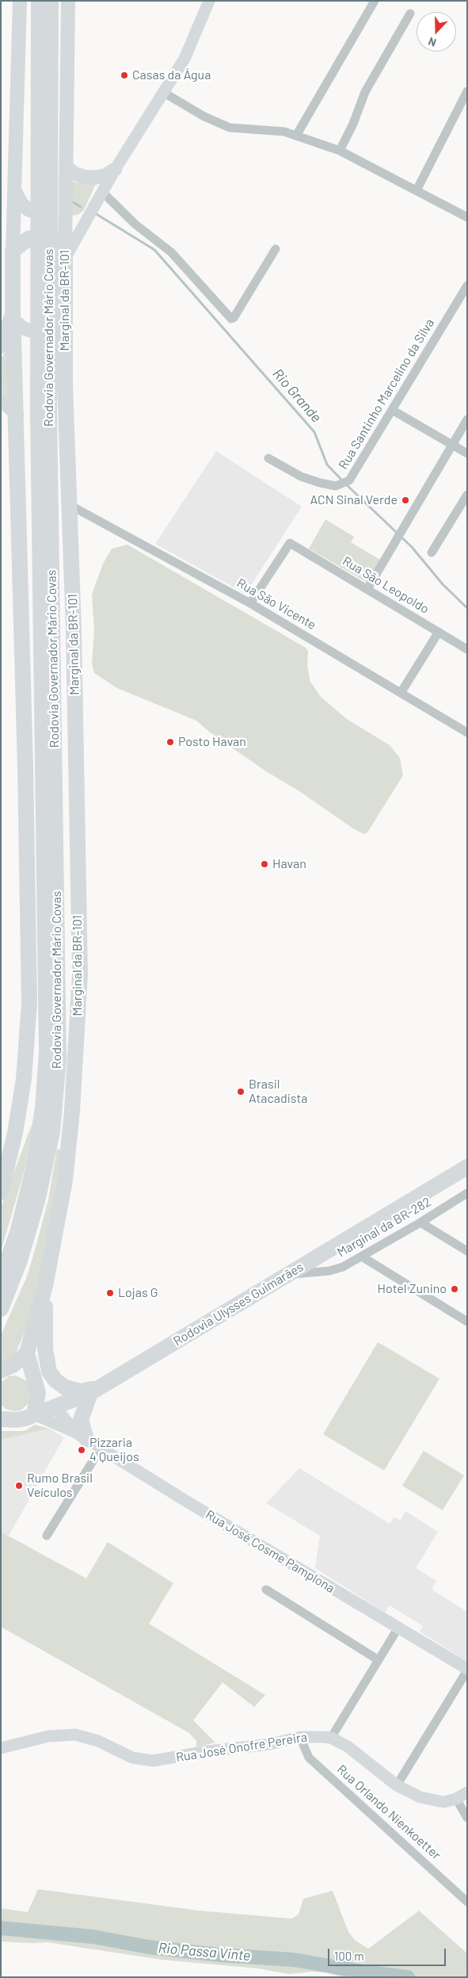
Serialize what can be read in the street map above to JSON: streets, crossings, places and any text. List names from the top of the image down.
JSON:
{
  "streets": {
    "highway": ["Marginal da BR-101", "Rodovia Governador Mário Covas", "Rodovia Ulysses Guimarães"],
    "main road": ["Rua José Cosme Pamplona", "Rua José Onofre Pereira"],
    "street": [
      "Rua Santinho Marcelino da Silva",
      "Rua São Leopoldo",
      "Rua São Vicente",
      "Marginal da BR-282",
      "Rua Orlando Nienkoetter"
    ]
  },
  "crossings": [
    ["Marginal da BR-101", "Rua São Vicente"],
    ["Rua São Leopoldo", "Rua São Vicente"],
    ["Marginal da BR-282", "Rodovia Ulysses Guimarães"],
    ["Rodovia Ulysses Guimarães", "Rua José Cosme Pamplona"],
    ["Rua José Onofre Pereira", "Rua Orlando Nienkoetter"]
  ],
  "water": ["Rio Grande", "Rio Passa Vinte"],
  "places": [
    "Casas da Água",
    "ACN Sinal Verde",
    "Posto Havan",
    "Havan",
    "Brasil Atacadista",
    "Hotel Zunino",
    "Lojas G",
    "Pizzaria 4 Queijos",
    "Rumo Brasil Veículos"
  ],
  "scale_bar": "100 m",
  "north": "bottom"
}
